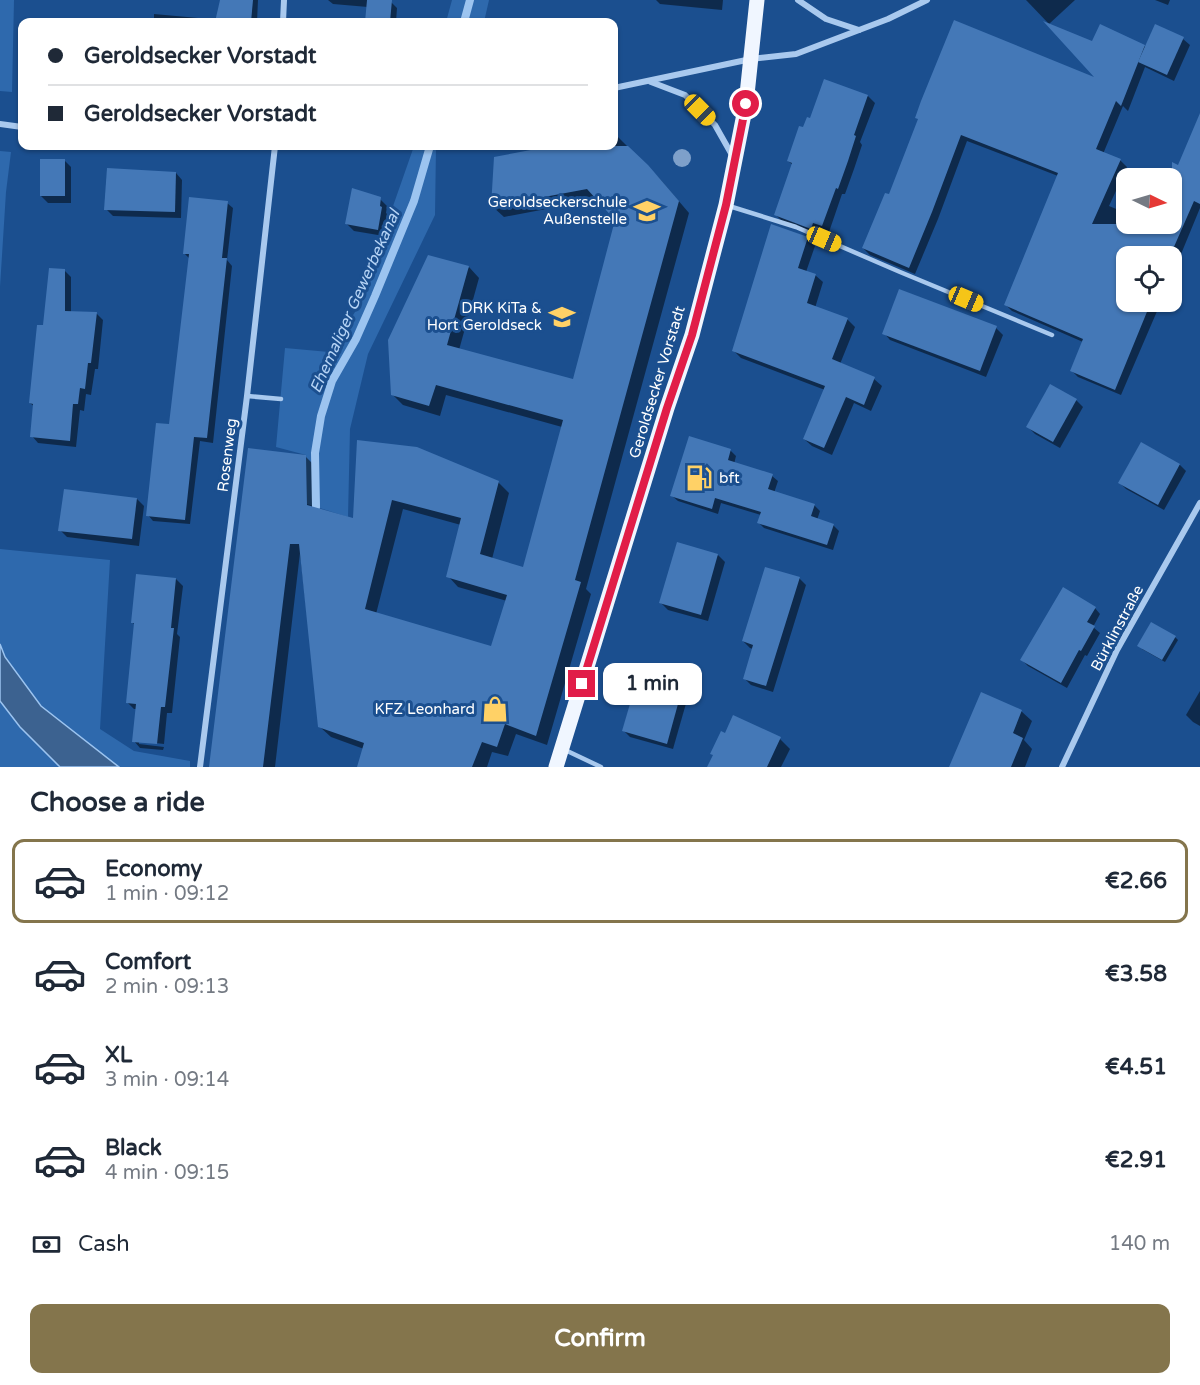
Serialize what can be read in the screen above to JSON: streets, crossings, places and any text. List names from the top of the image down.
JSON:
{
  "streets": {
    "main road": ["Geroldsecker Vorstadt"],
    "street": ["Rosenweg", "Bürklinstraße"]
  },
  "water": ["Ehemaliger Gewerbekanal"],
  "places": {
    "school or university": ["Geroldseckerschule Außenstelle", "DRK KiTa & Hort Geroldseck"],
    "fuel station": ["bft"],
    "shop": ["KFZ Leonhard"]
  },
  "north": "right",
  "page": {
    "banner": ["Geroldsecker Vorstadt", "Geroldsecker Vorstadt"],
    "bubble": "1 min",
    "heading": "Choose a ride",
    "list": [
      {
        "name": "Economy",
        "note": "1 min · 09:12",
        "value": "€2.66"
      },
      {
        "name": "Comfort",
        "note": "2 min · 09:13",
        "value": "€3.58"
      },
      {
        "name": "XL",
        "note": "3 min · 09:14",
        "value": "€4.51"
      },
      {
        "name": "Black",
        "note": "4 min · 09:15",
        "value": "€2.91"
      }
    ],
    "pay": ["Cash", "140 m"],
    "buttons": "Confirm"
  }
}
